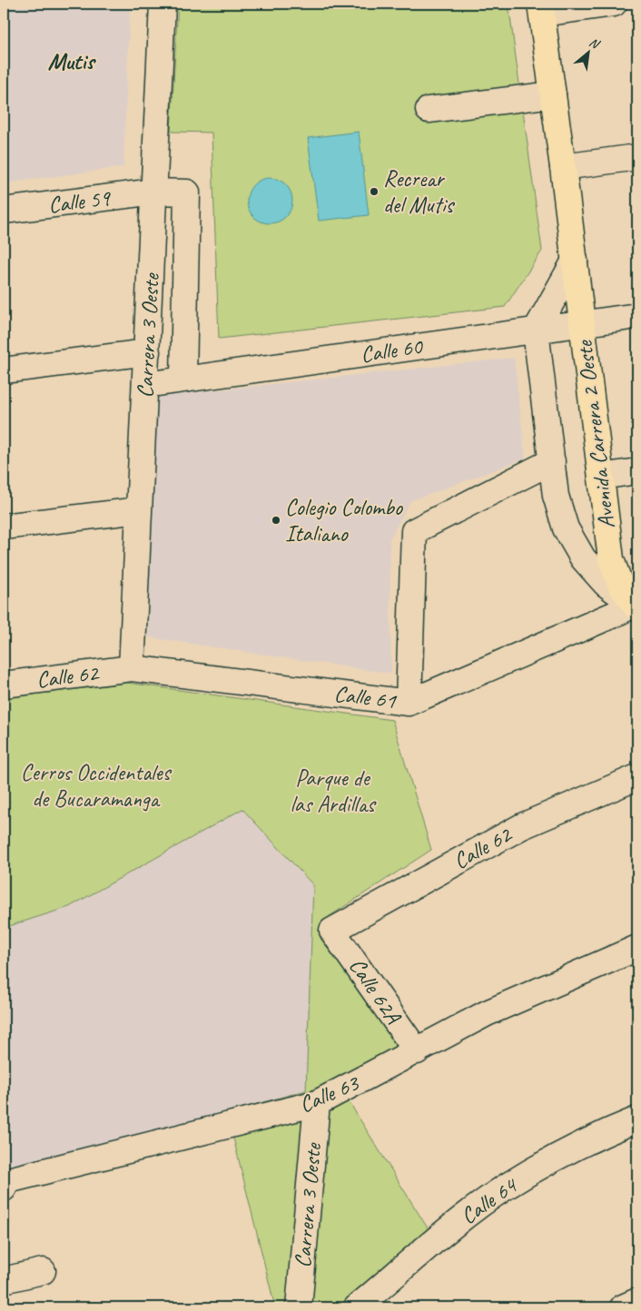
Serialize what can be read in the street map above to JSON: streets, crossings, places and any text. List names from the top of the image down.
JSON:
{
  "streets": {
    "main road": ["Avenida Carrera 2 Oeste"],
    "street": [
      "Calle 59",
      "Carrera 3 Oeste",
      "Calle 60",
      "Calle 62",
      "Calle 61",
      "Calle 62A",
      "Calle 63",
      "Calle 64"
    ]
  },
  "crossings": [
    ["Calle 59", "Carrera 3 Oeste"],
    ["Calle 59", "Calle 60"],
    ["Carrera 3 Oeste", "Calle 60"],
    ["Carrera 3 Oeste", "Calle 62"],
    ["Carrera 3 Oeste", "Calle 61"],
    ["Carrera 3 Oeste", "Calle 63"],
    ["Calle 60", "Avenida Carrera 2 Oeste"],
    ["Avenida Carrera 2 Oeste", "Calle 61"],
    ["Calle 62", "Calle 61"],
    ["Calle 62", "Calle 62A"],
    ["Calle 62A", "Calle 63"]
  ],
  "districts": ["Mutis"],
  "parks": ["Cerros Occidentales de Bucaramanga", "Parque de las Ardillas"],
  "places": ["Recrear del Mutis", "Colegio Colombo Italiano"],
  "north": "top right"
}
